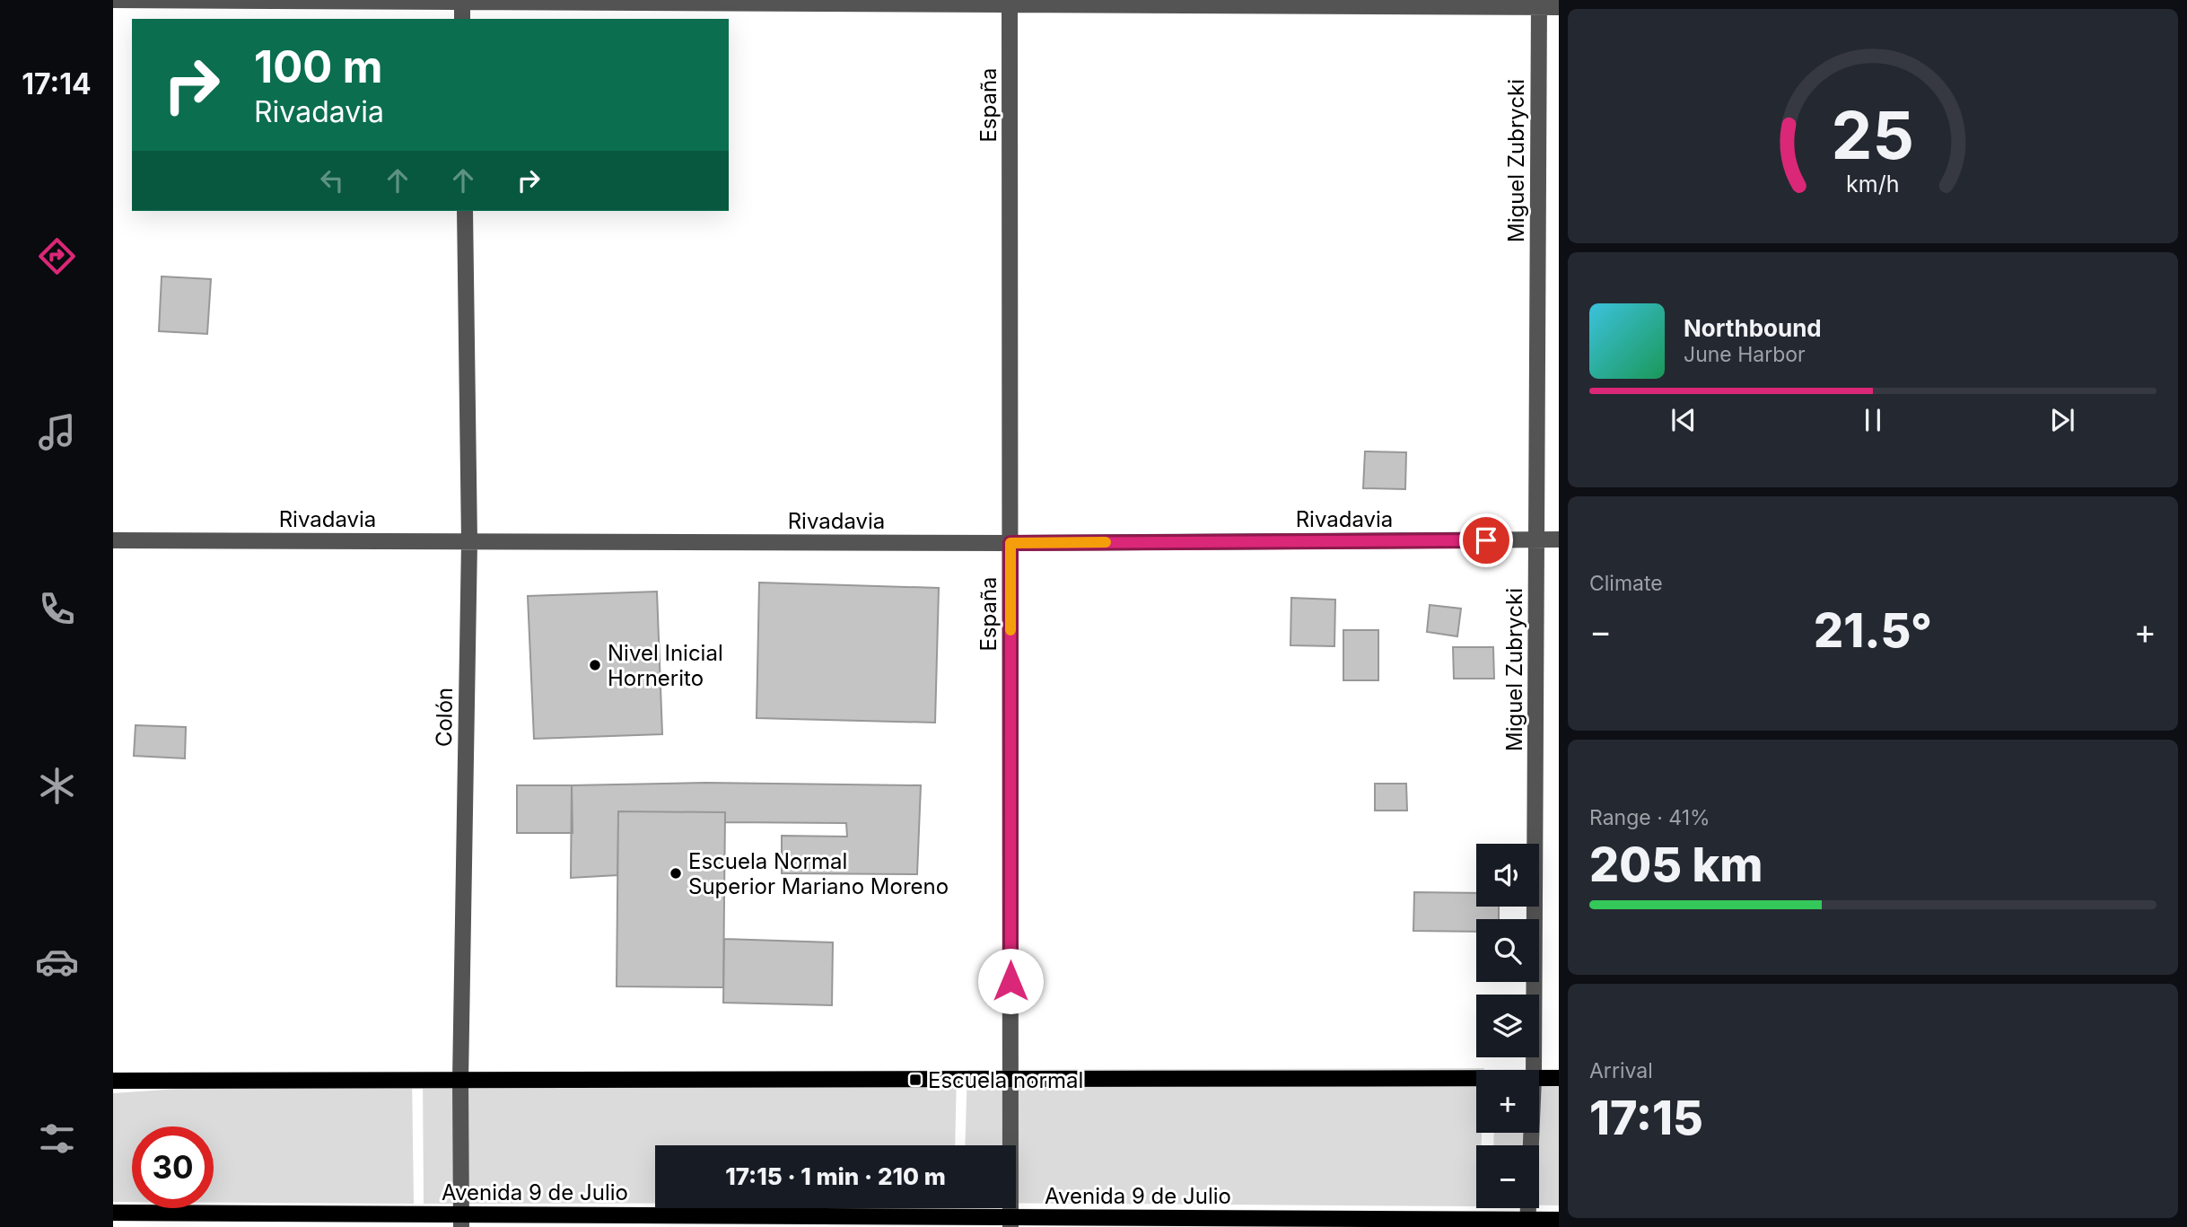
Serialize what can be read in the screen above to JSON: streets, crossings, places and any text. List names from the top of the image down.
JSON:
{
  "streets": {
    "main road": ["Avenida 9 de Julio"],
    "street": [
      "España",
      "Miguel Zubrycki",
      "Rivadavia",
      "Colón"
    ]
  },
  "crossings": [
    ["España", "Rivadavia"],
    ["España", "Avenida 9 de Julio"],
    ["Miguel Zubrycki", "Rivadavia"],
    ["Miguel Zubrycki", "Avenida 9 de Julio"],
    ["Rivadavia", "Colón"],
    ["Colón", "Avenida 9 de Julio"]
  ],
  "places": {
    "other": ["Nivel Inicial Hornerito", "Escuela Normal Superior Mariano Moreno"],
    "transit": ["Escuela normal"]
  },
  "page": {
    "tabs": "17:14",
    "turn": ["100 m", "Rivadavia"],
    "song": ["Northbound", "June Harbor"],
    "tile": [
      "Climate",
      ["Range · 41%", "205 km"],
      ["Arrival", "17:15"]
    ],
    "heat": ["−", "21.5°", "+"],
    "map_buttons": ["+", "−"],
    "limit": "30",
    "trip": "17:15 · 1 min · 210 m",
    "gauge": ["25", "km/h"]
  }
}
